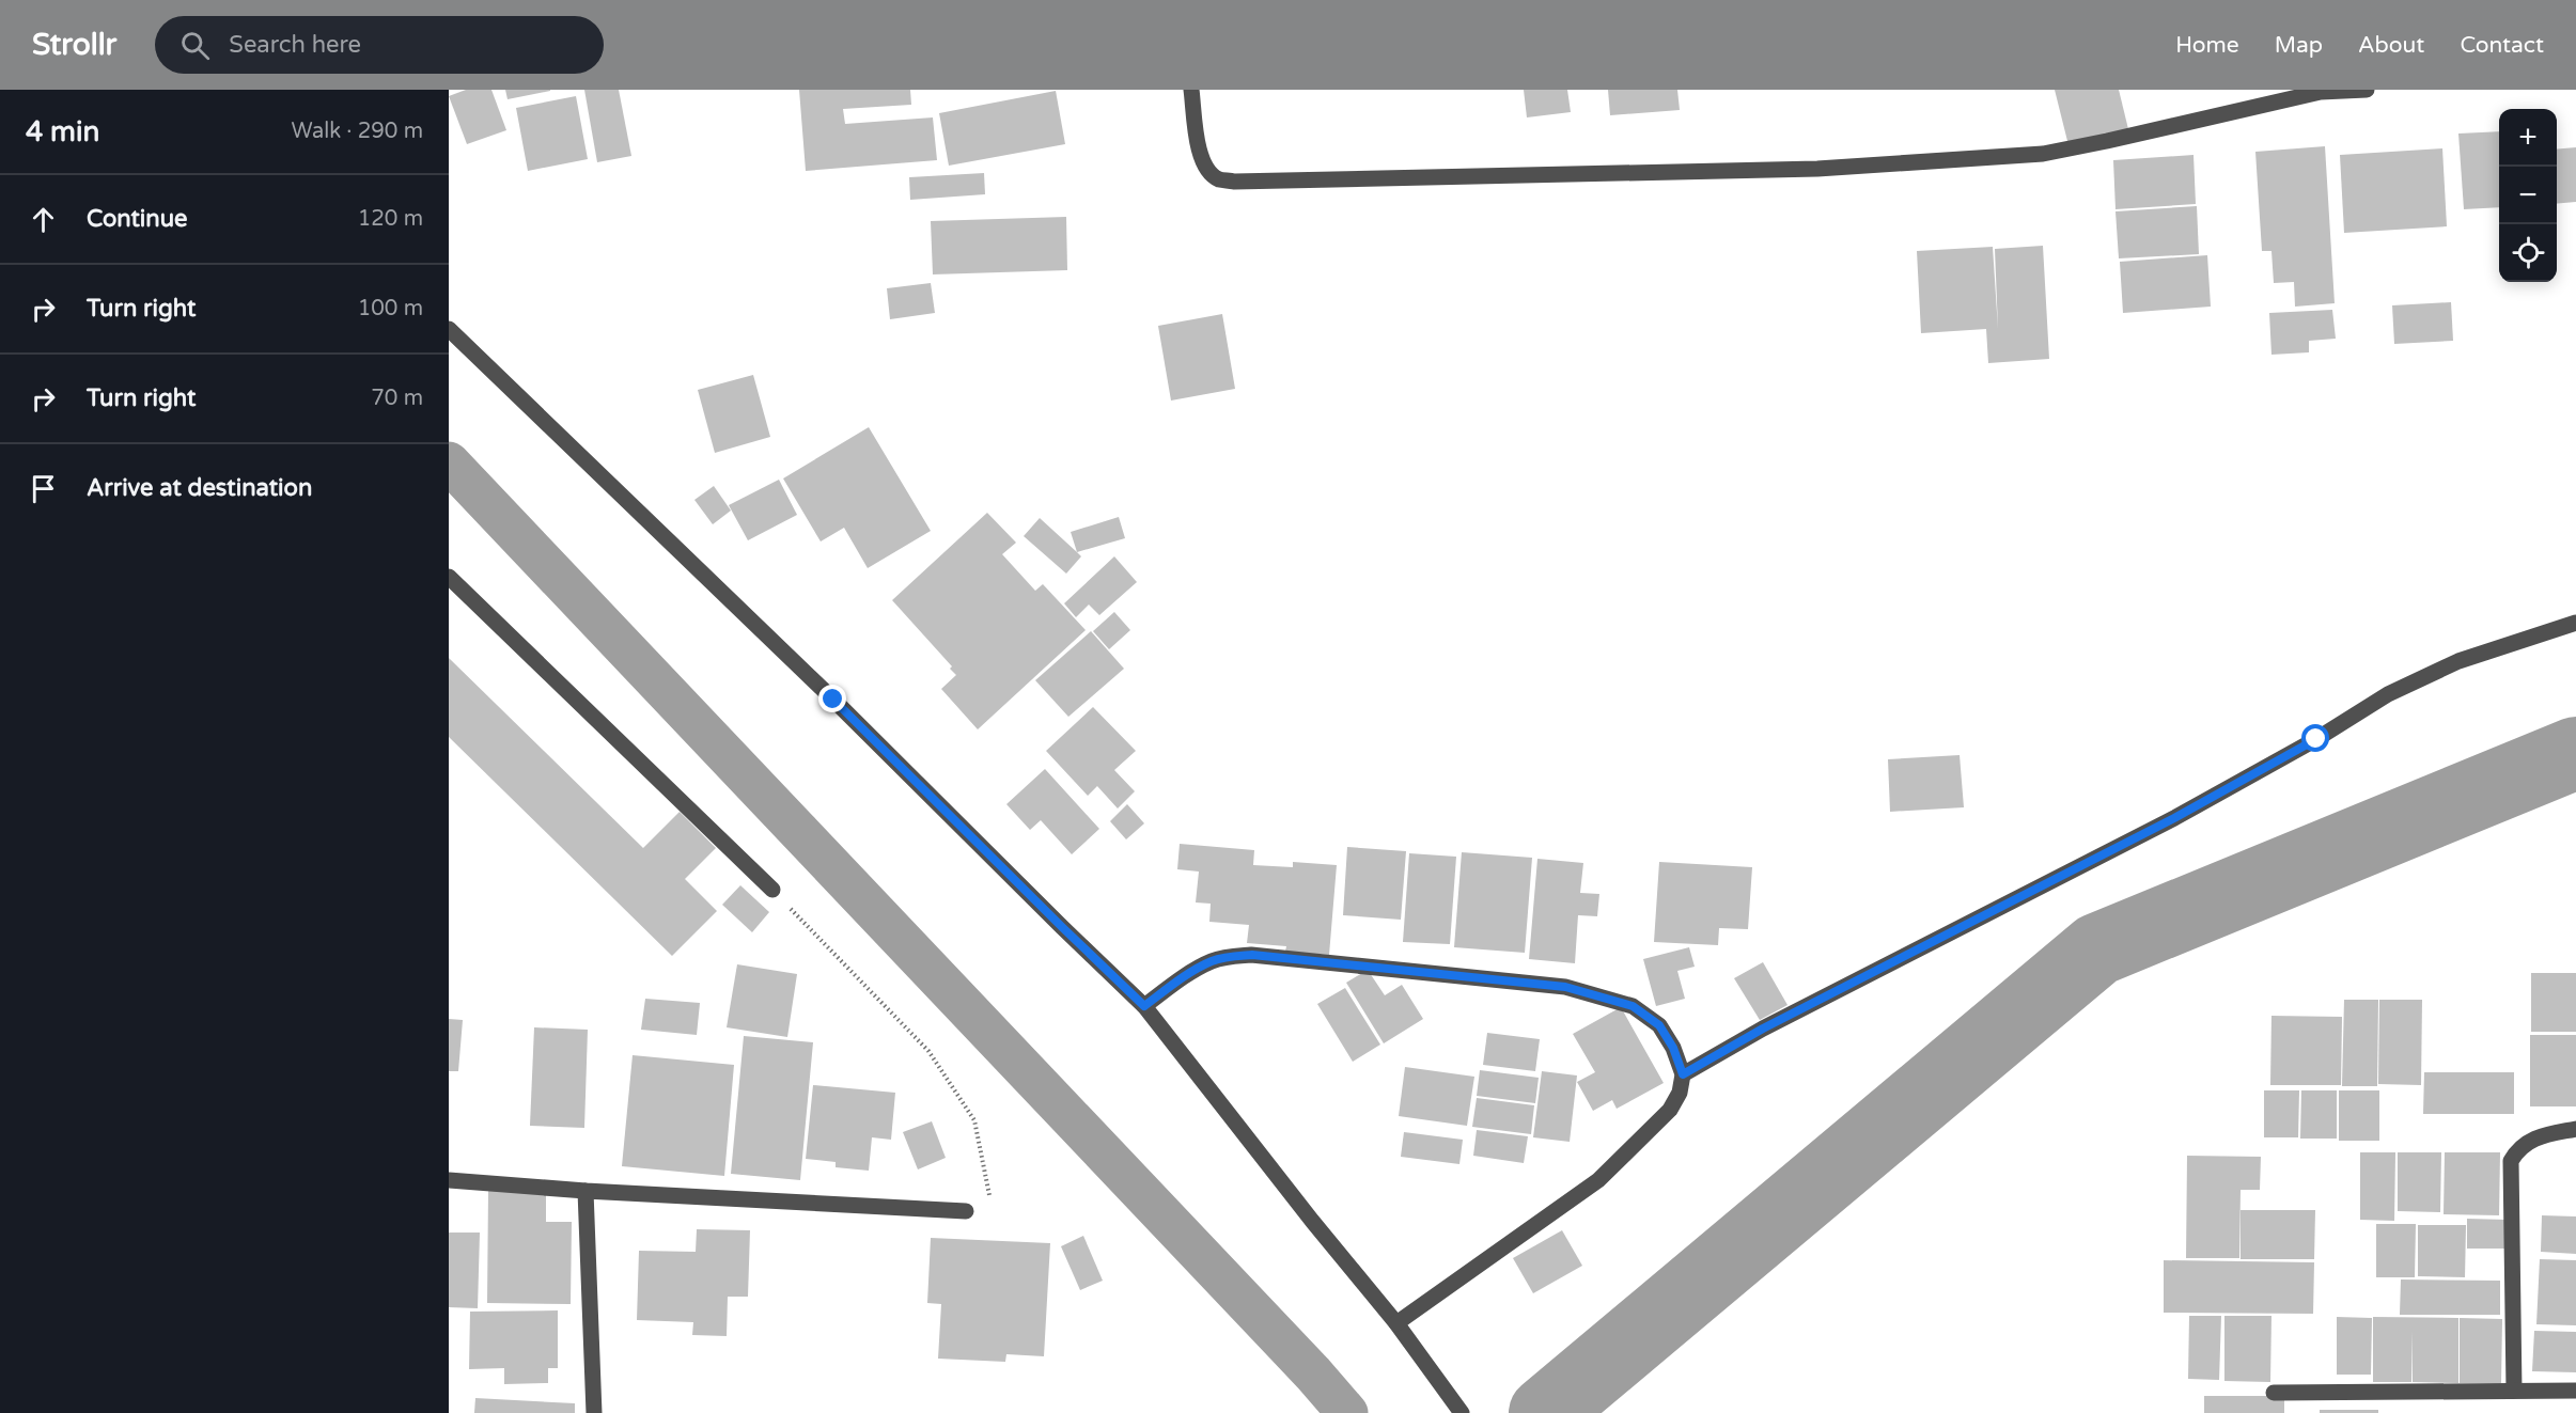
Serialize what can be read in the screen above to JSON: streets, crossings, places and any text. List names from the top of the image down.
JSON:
{
  "page": {
    "header": "Strollr",
    "search": "Search here",
    "nav": [
      "Home",
      "Map",
      "About",
      "Contact"
    ],
    "heading": ["4 min", "Walk · 290 m"],
    "map_buttons": ["+", "−"],
    "list": [
      ["Continue", "120 m"],
      ["Turn right", "100 m"],
      ["Turn right", "70 m"],
      "Arrive at destination"
    ]
  }
}
